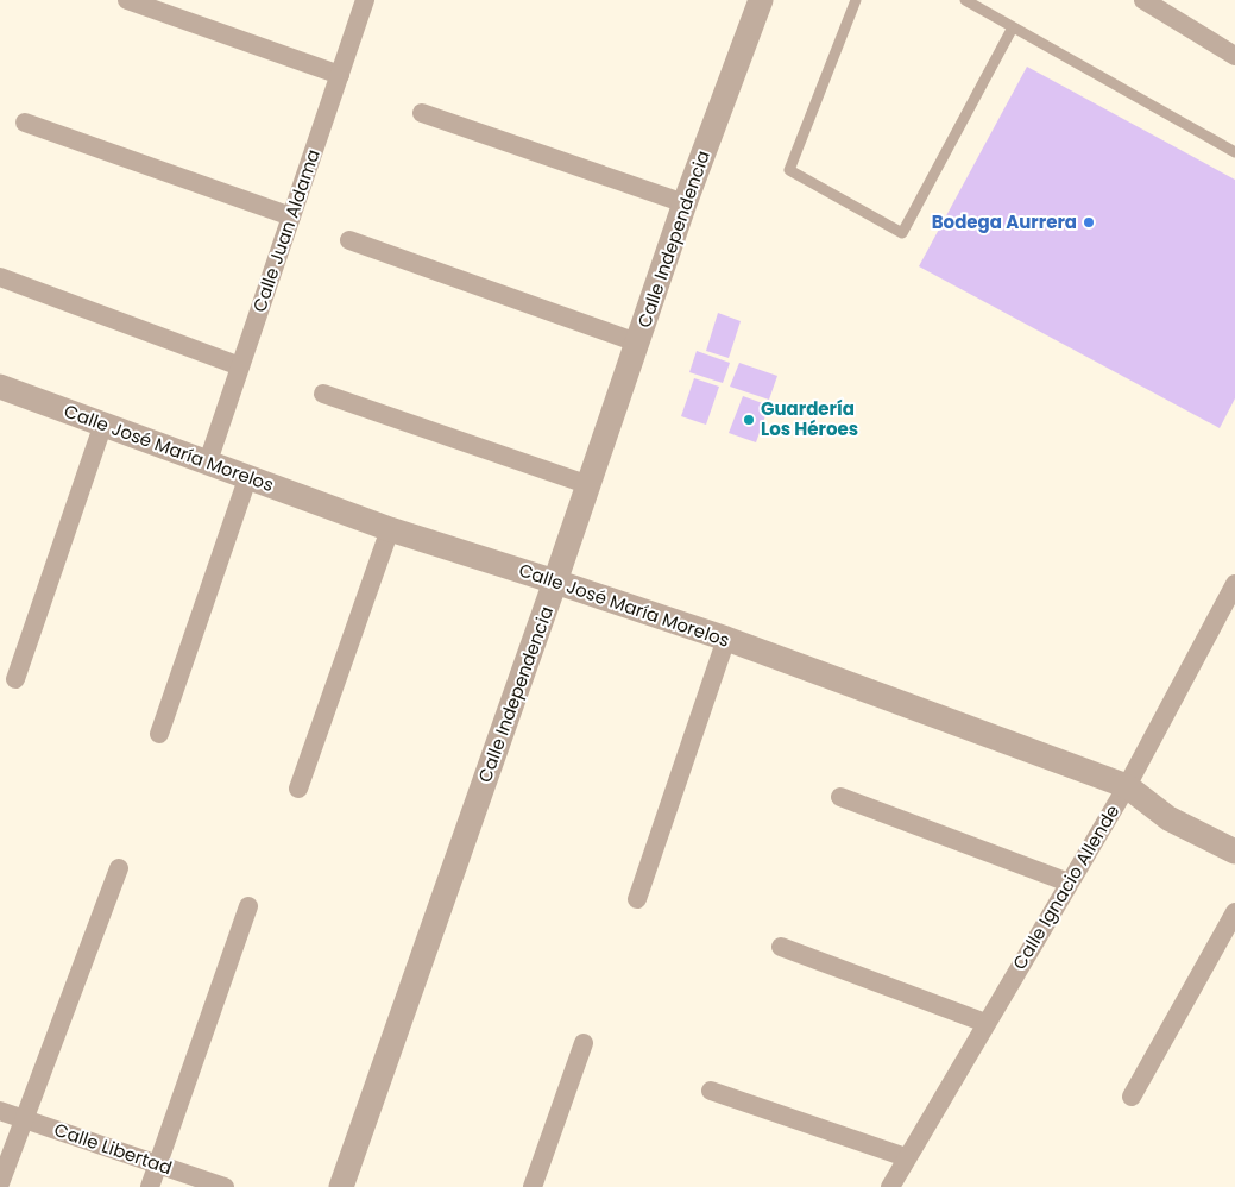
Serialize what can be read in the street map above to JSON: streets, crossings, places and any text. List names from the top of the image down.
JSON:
{
  "streets": {
    "street": [
      "Calle Juan Aldama",
      "Calle Independencia",
      "Calle José María Morelos",
      "Calle Ignacio Allende",
      "Calle Libertad"
    ]
  },
  "crossings": [
    ["Calle Juan Aldama", "Calle José María Morelos"],
    ["Calle Independencia", "Calle José María Morelos"],
    ["Calle José María Morelos", "Calle Ignacio Allende"]
  ],
  "places": ["Bodega Aurrera", "Guardería Los Héroes"]
}
